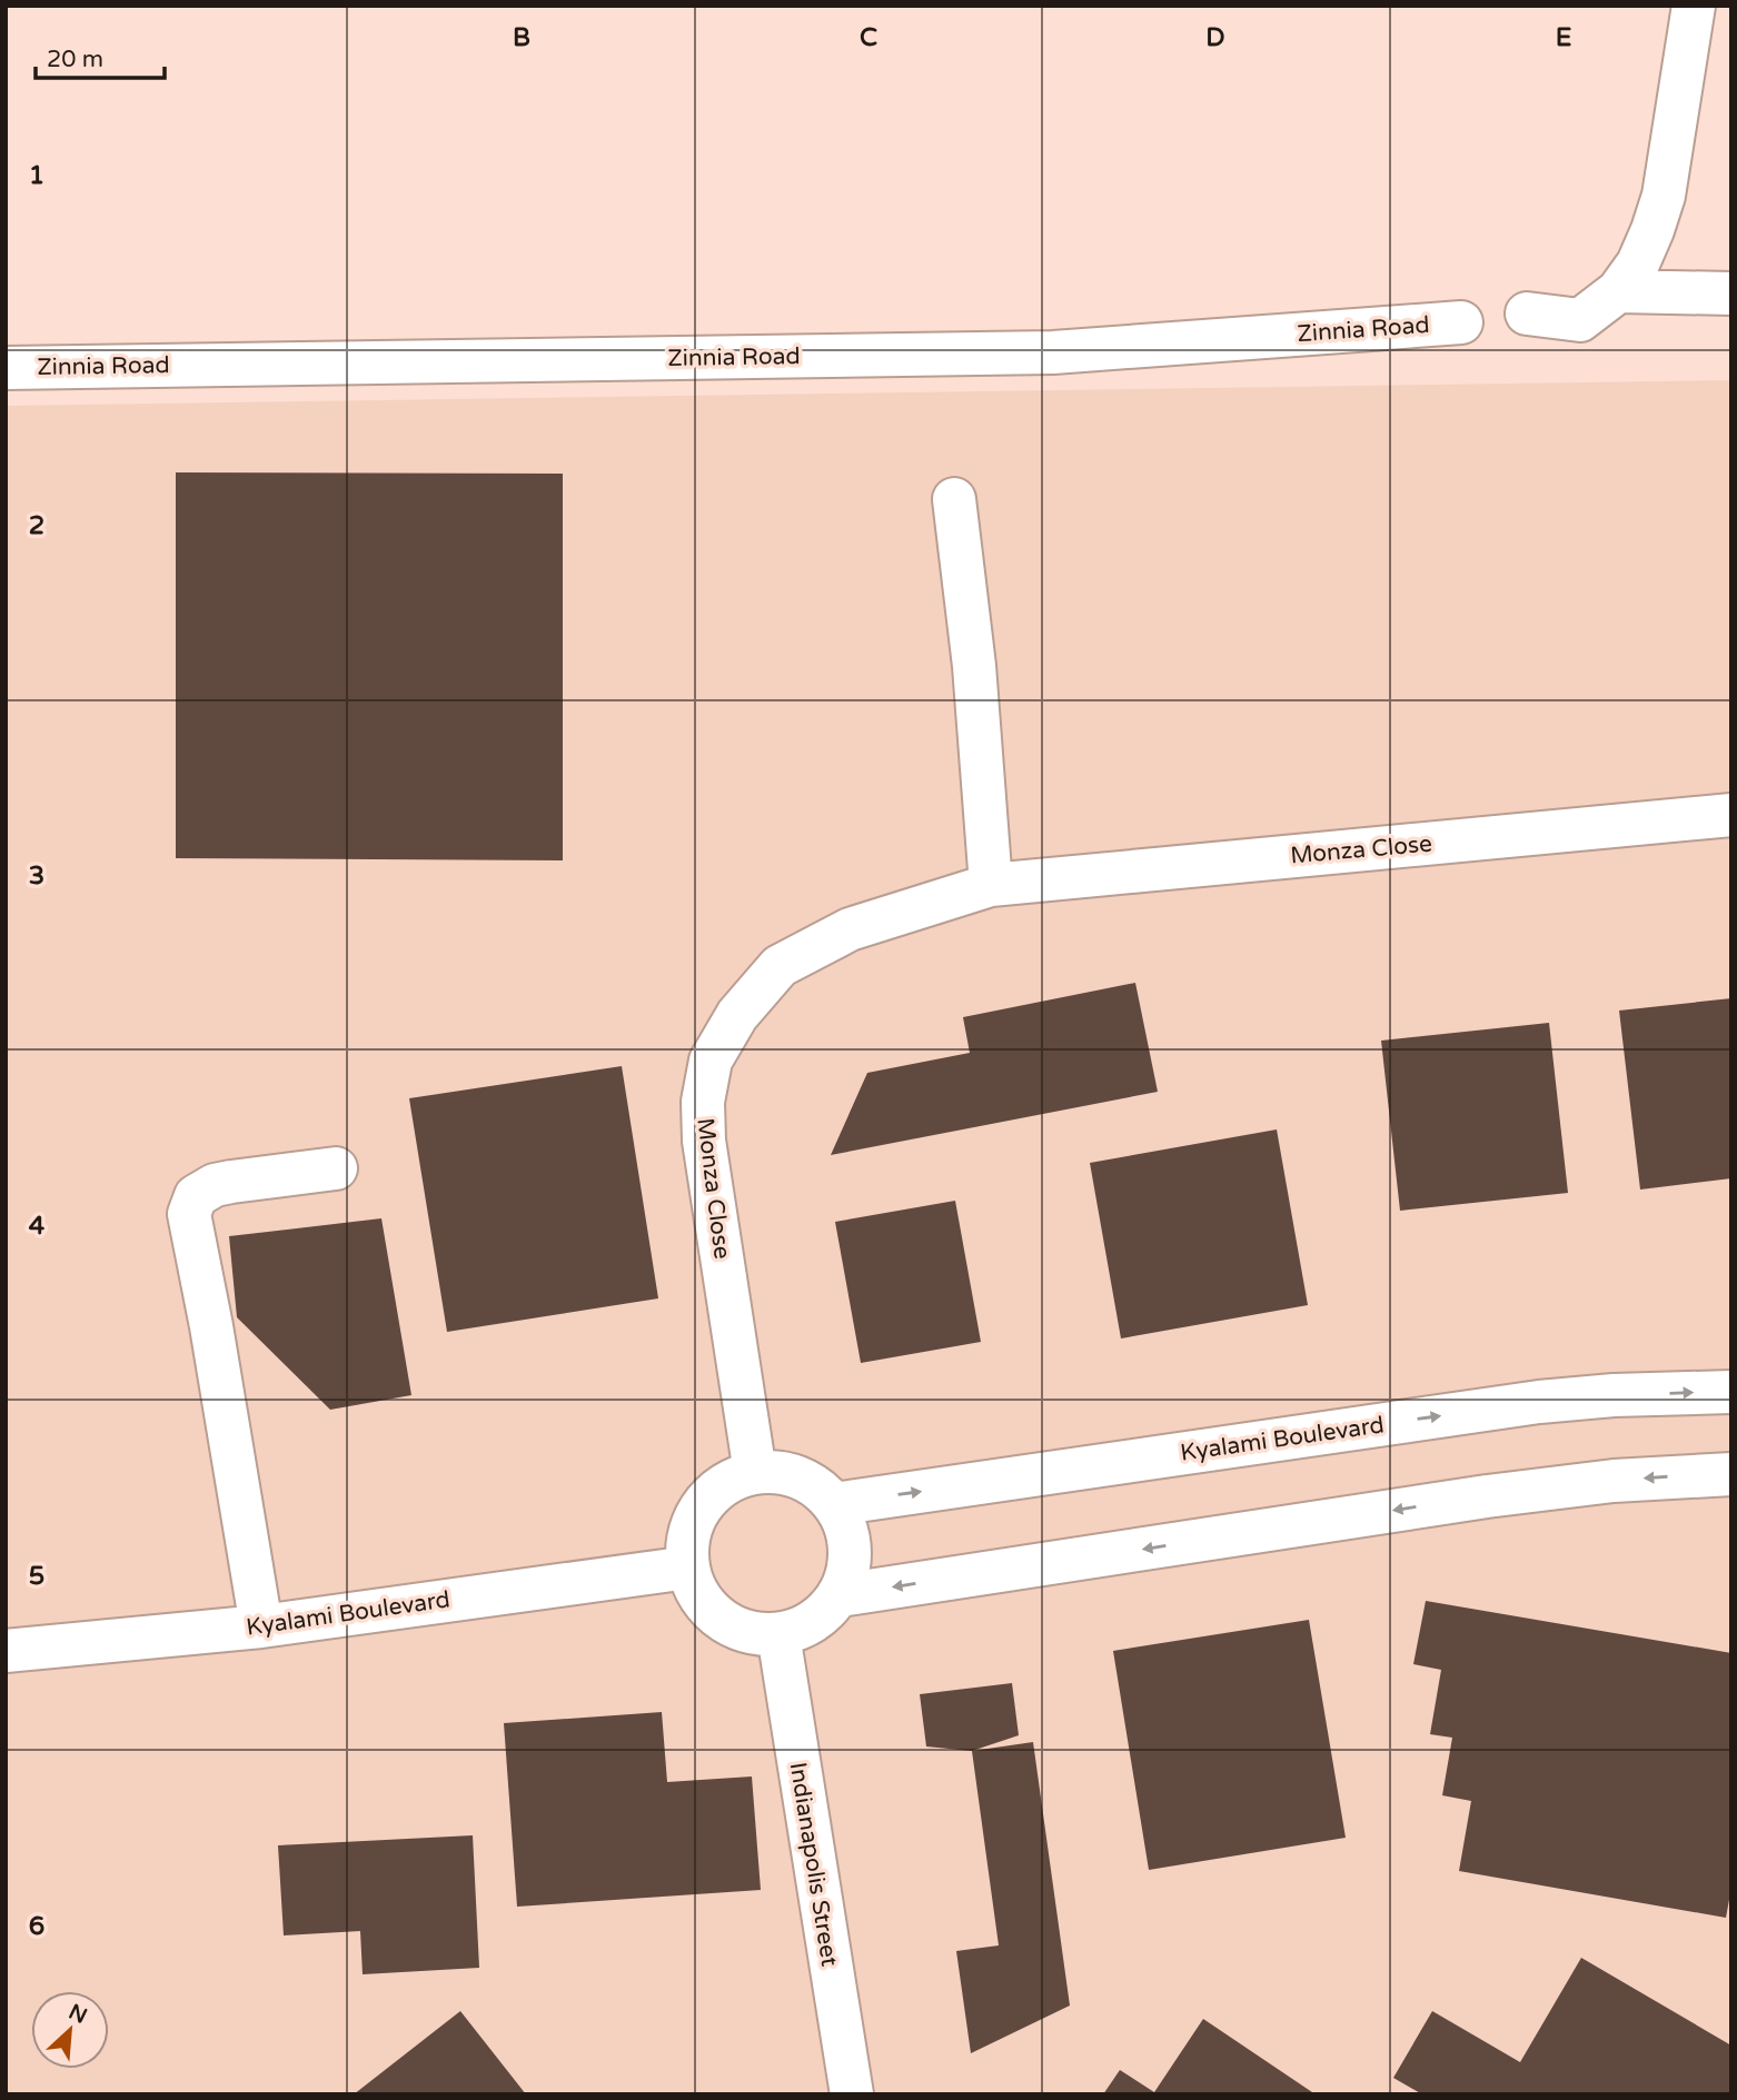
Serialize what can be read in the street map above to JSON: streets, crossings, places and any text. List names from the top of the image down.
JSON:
{
  "streets": {
    "street": [
      "Zinnia Road",
      "Monza Close",
      "Kyalami Boulevard",
      "Indianapolis Street"
    ]
  },
  "crossings": [
    ["Monza Close", "Kyalami Boulevard"],
    ["Monza Close", "Indianapolis Street"],
    ["Kyalami Boulevard", "Indianapolis Street"]
  ],
  "scale_bar": "20 m",
  "north": "top right",
  "grid": {
    "columns": [
      "B",
      "C",
      "D",
      "E"
    ],
    "rows": [
      "1",
      "2",
      "3",
      "4",
      "5",
      "6"
    ]
  }
}
